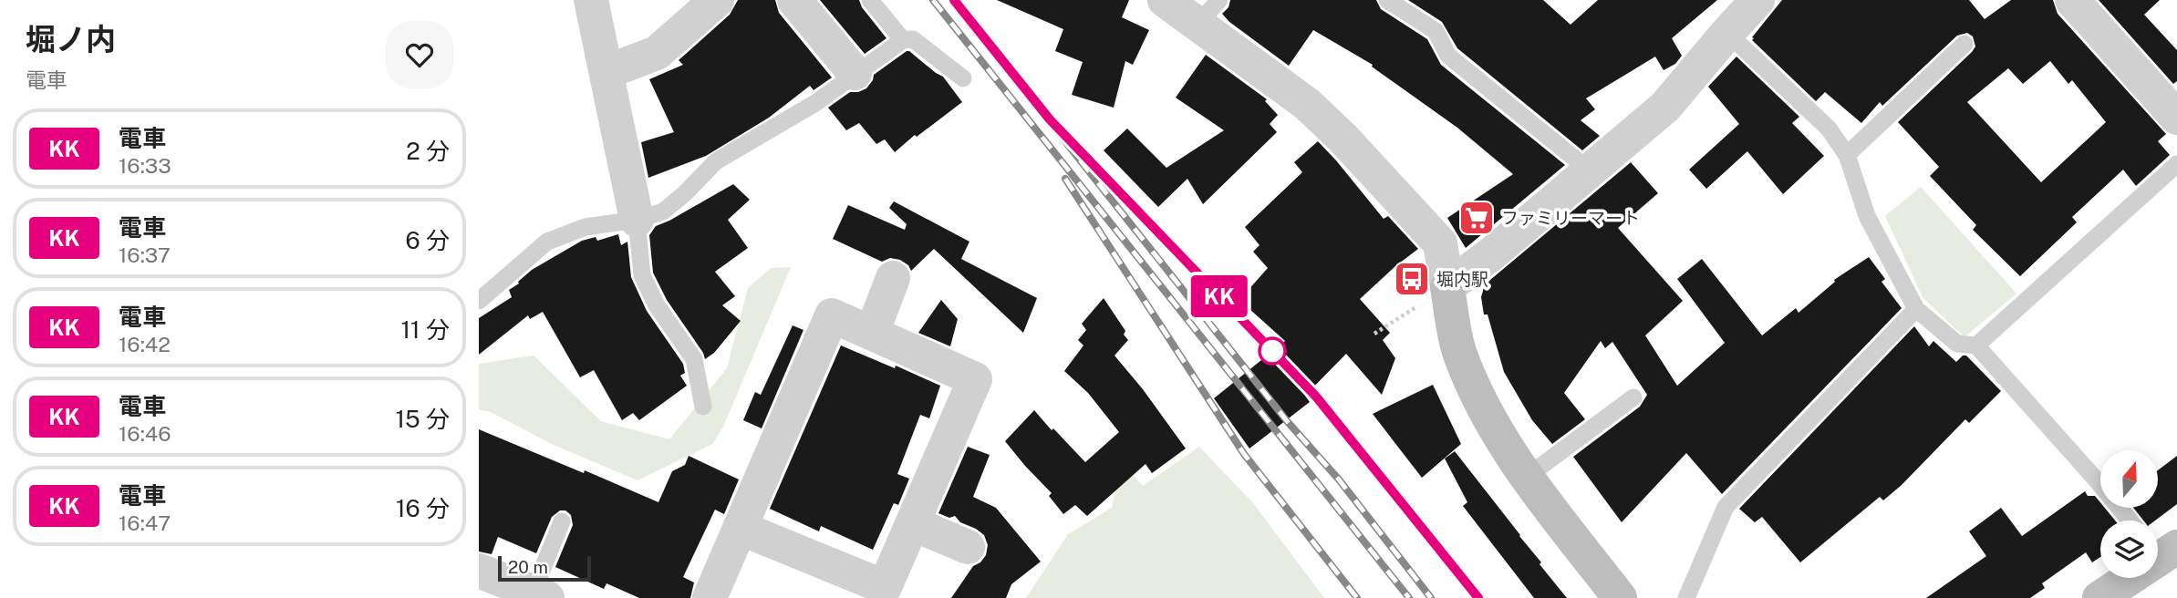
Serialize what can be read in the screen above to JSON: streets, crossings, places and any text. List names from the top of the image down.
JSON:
{
  "places": {
    "supermarket": ["ファミリーマート"],
    "bus stop": ["堀内駅"]
  },
  "scale_bar": "20 m",
  "north": "top",
  "page": {
    "heading": ["堀ノ内", "電車"],
    "on_map": "KK",
    "list": [
      {
        "mark": "KK",
        "name": "電車",
        "note": "16:33",
        "value": "2 分"
      },
      {
        "mark": "KK",
        "name": "電車",
        "note": "16:37",
        "value": "6 分"
      },
      {
        "mark": "KK",
        "name": "電車",
        "note": "16:42",
        "value": "11 分"
      },
      {
        "mark": "KK",
        "name": "電車",
        "note": "16:46",
        "value": "15 分"
      },
      {
        "mark": "KK",
        "name": "電車",
        "note": "16:47",
        "value": "16 分"
      }
    ],
    "scale": "20 m"
  }
}
